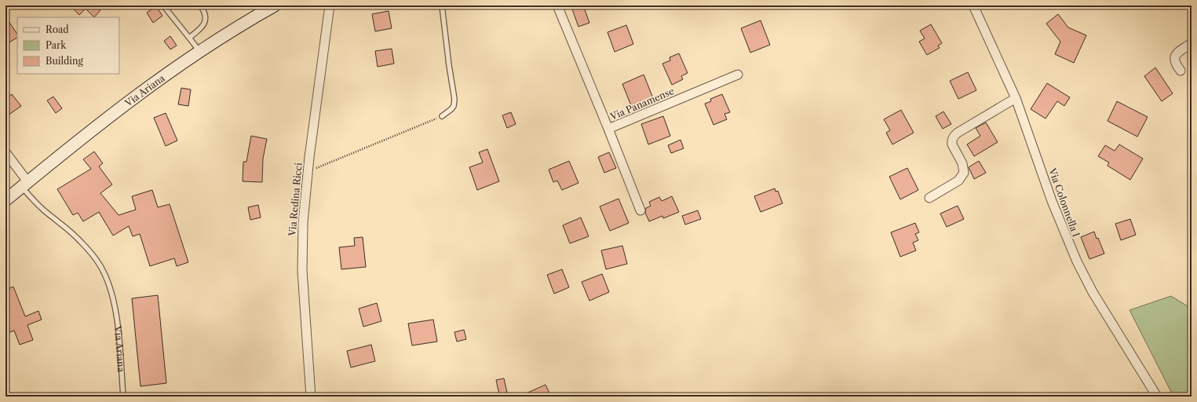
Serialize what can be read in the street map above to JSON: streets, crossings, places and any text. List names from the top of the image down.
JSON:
{
  "streets": {
    "main road": ["Via Ariana"],
    "street": ["Via Panamense", "Via Redina Ricci", "Via Colonnella I"]
  },
  "legend": ["Road", "Park", "Building"]
}
